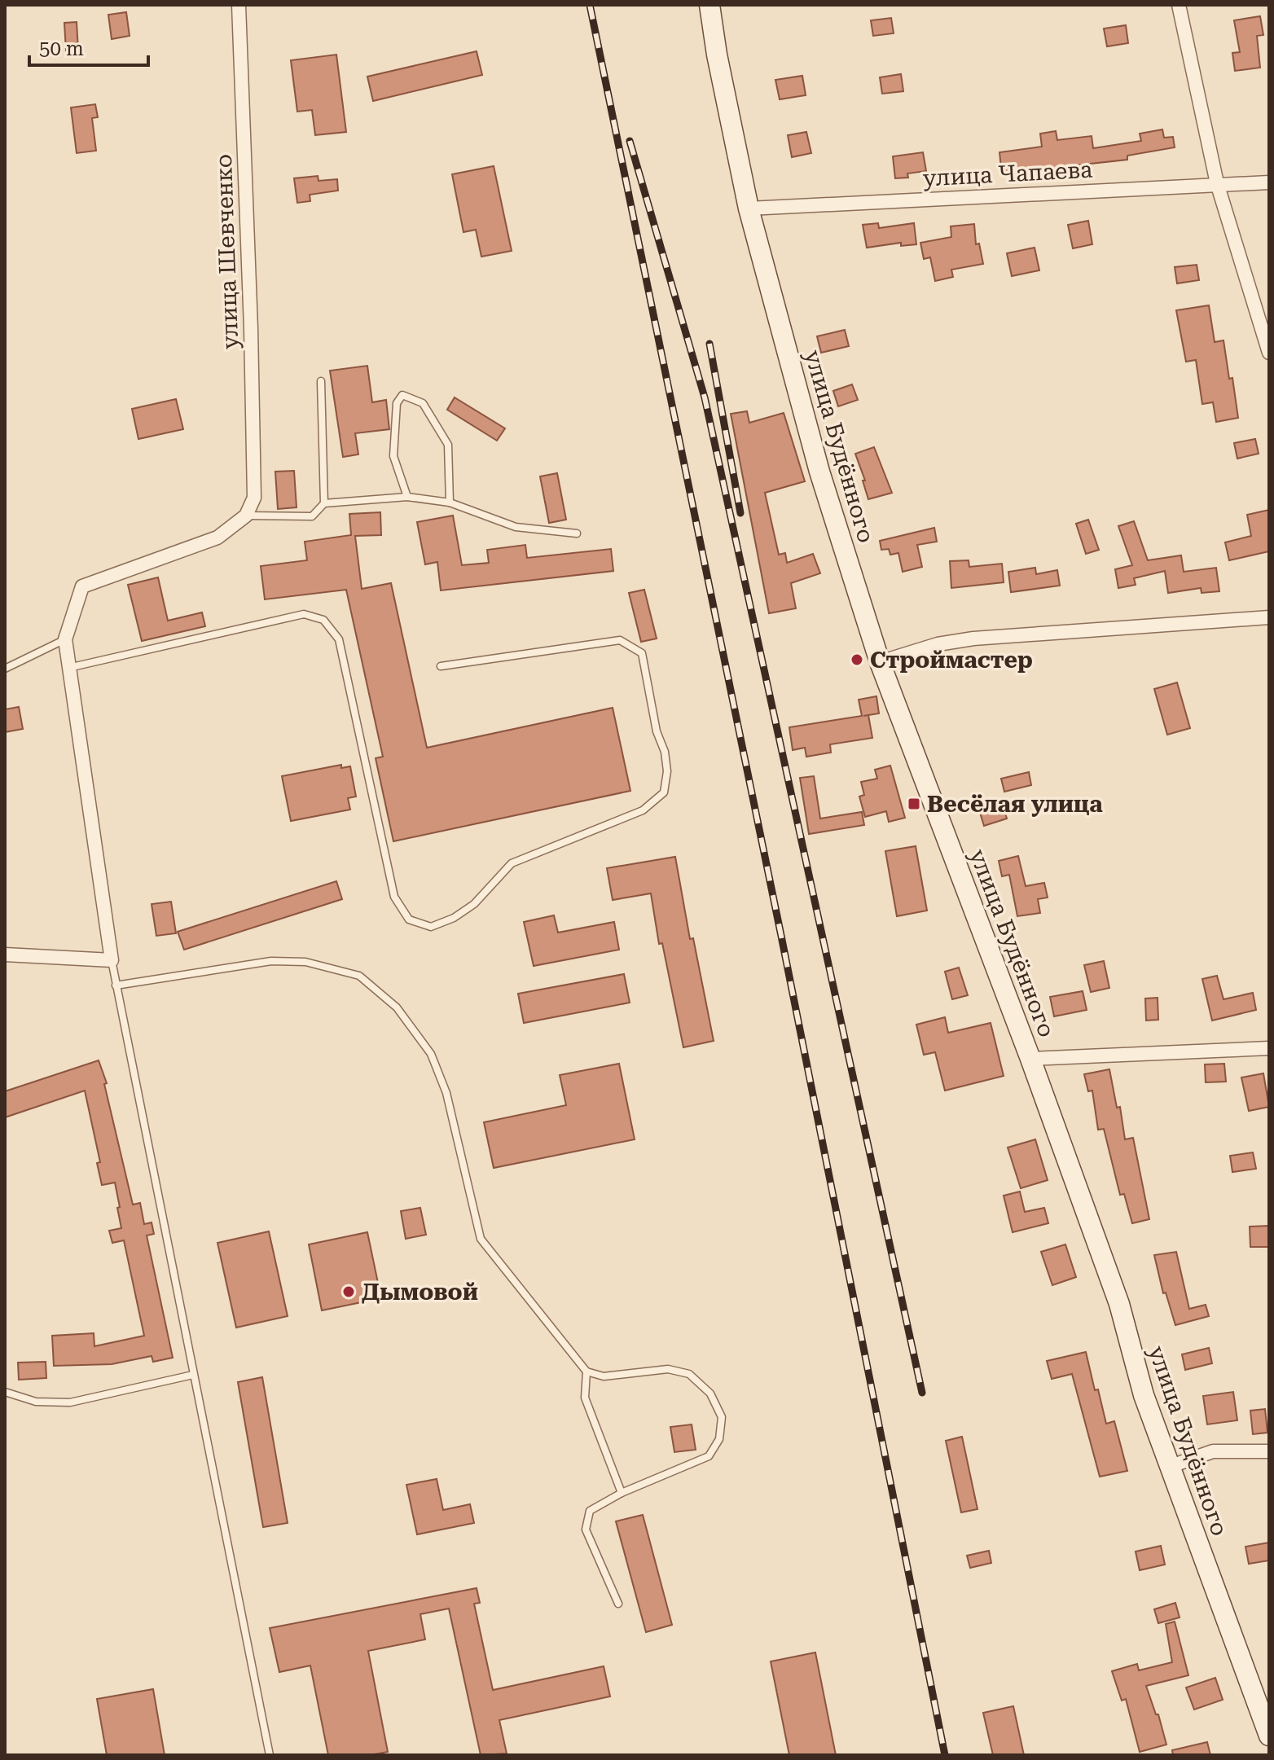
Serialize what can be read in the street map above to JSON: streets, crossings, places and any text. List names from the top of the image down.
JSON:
{
  "streets": {
    "street": ["улица Чапаева", "улица Шевченко", "улица Будённого"]
  },
  "crossings": [
    ["улица Чапаева", "улица Будённого"]
  ],
  "places": {
    "other": ["Строймастер", "Дымовой"],
    "transit": ["Весёлая улица"]
  },
  "scale_bar": "50 m"
}
